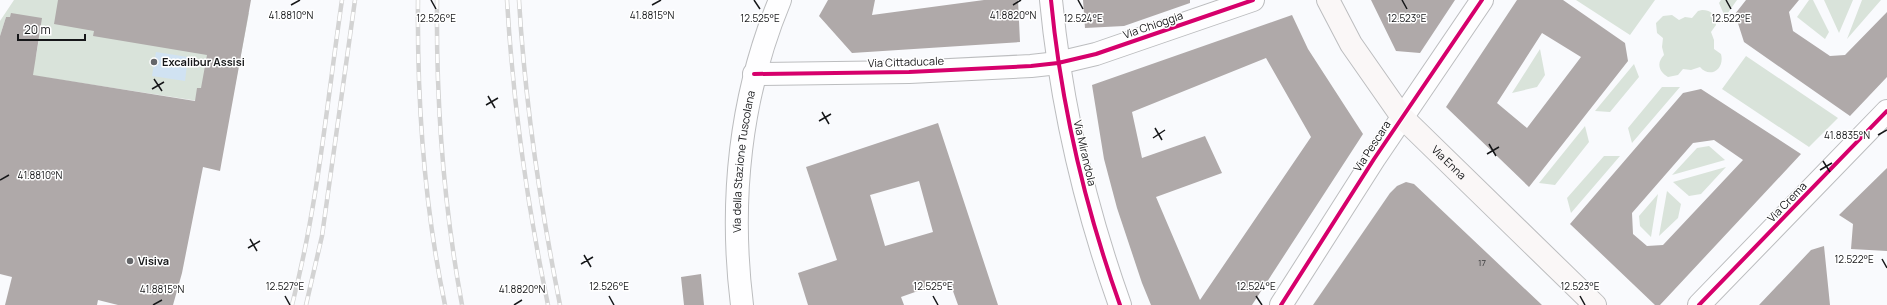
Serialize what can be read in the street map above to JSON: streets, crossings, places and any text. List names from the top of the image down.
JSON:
{
  "streets": {
    "main road": ["Via Enna"],
    "street": [
      "Via Chioggia",
      "Via Cittaducale",
      "Via Pescara",
      "Via Mirandola",
      "Via della Stazione Tuscolana",
      "Via Crema"
    ]
  },
  "crossings": [
    ["Via Chioggia", "Via Cittaducale"],
    ["Via Chioggia", "Via Mirandola"],
    ["Via Cittaducale", "Via Mirandola"],
    ["Via Cittaducale", "Via della Stazione Tuscolana"],
    ["Via Pescara", "Via Enna"]
  ],
  "places": ["Excalibur Assisi", "Visiva"],
  "house_numbers": ["17"],
  "scale_bar": "20 m",
  "coordinates": [
    "41.8810°N",
    "41.8815°N",
    "41.8820°N",
    "12.526°E",
    "12.525°E",
    "12.522°E",
    "12.524°E",
    "12.523°E",
    "41.8835°N",
    "12.527°E"
  ]
}
